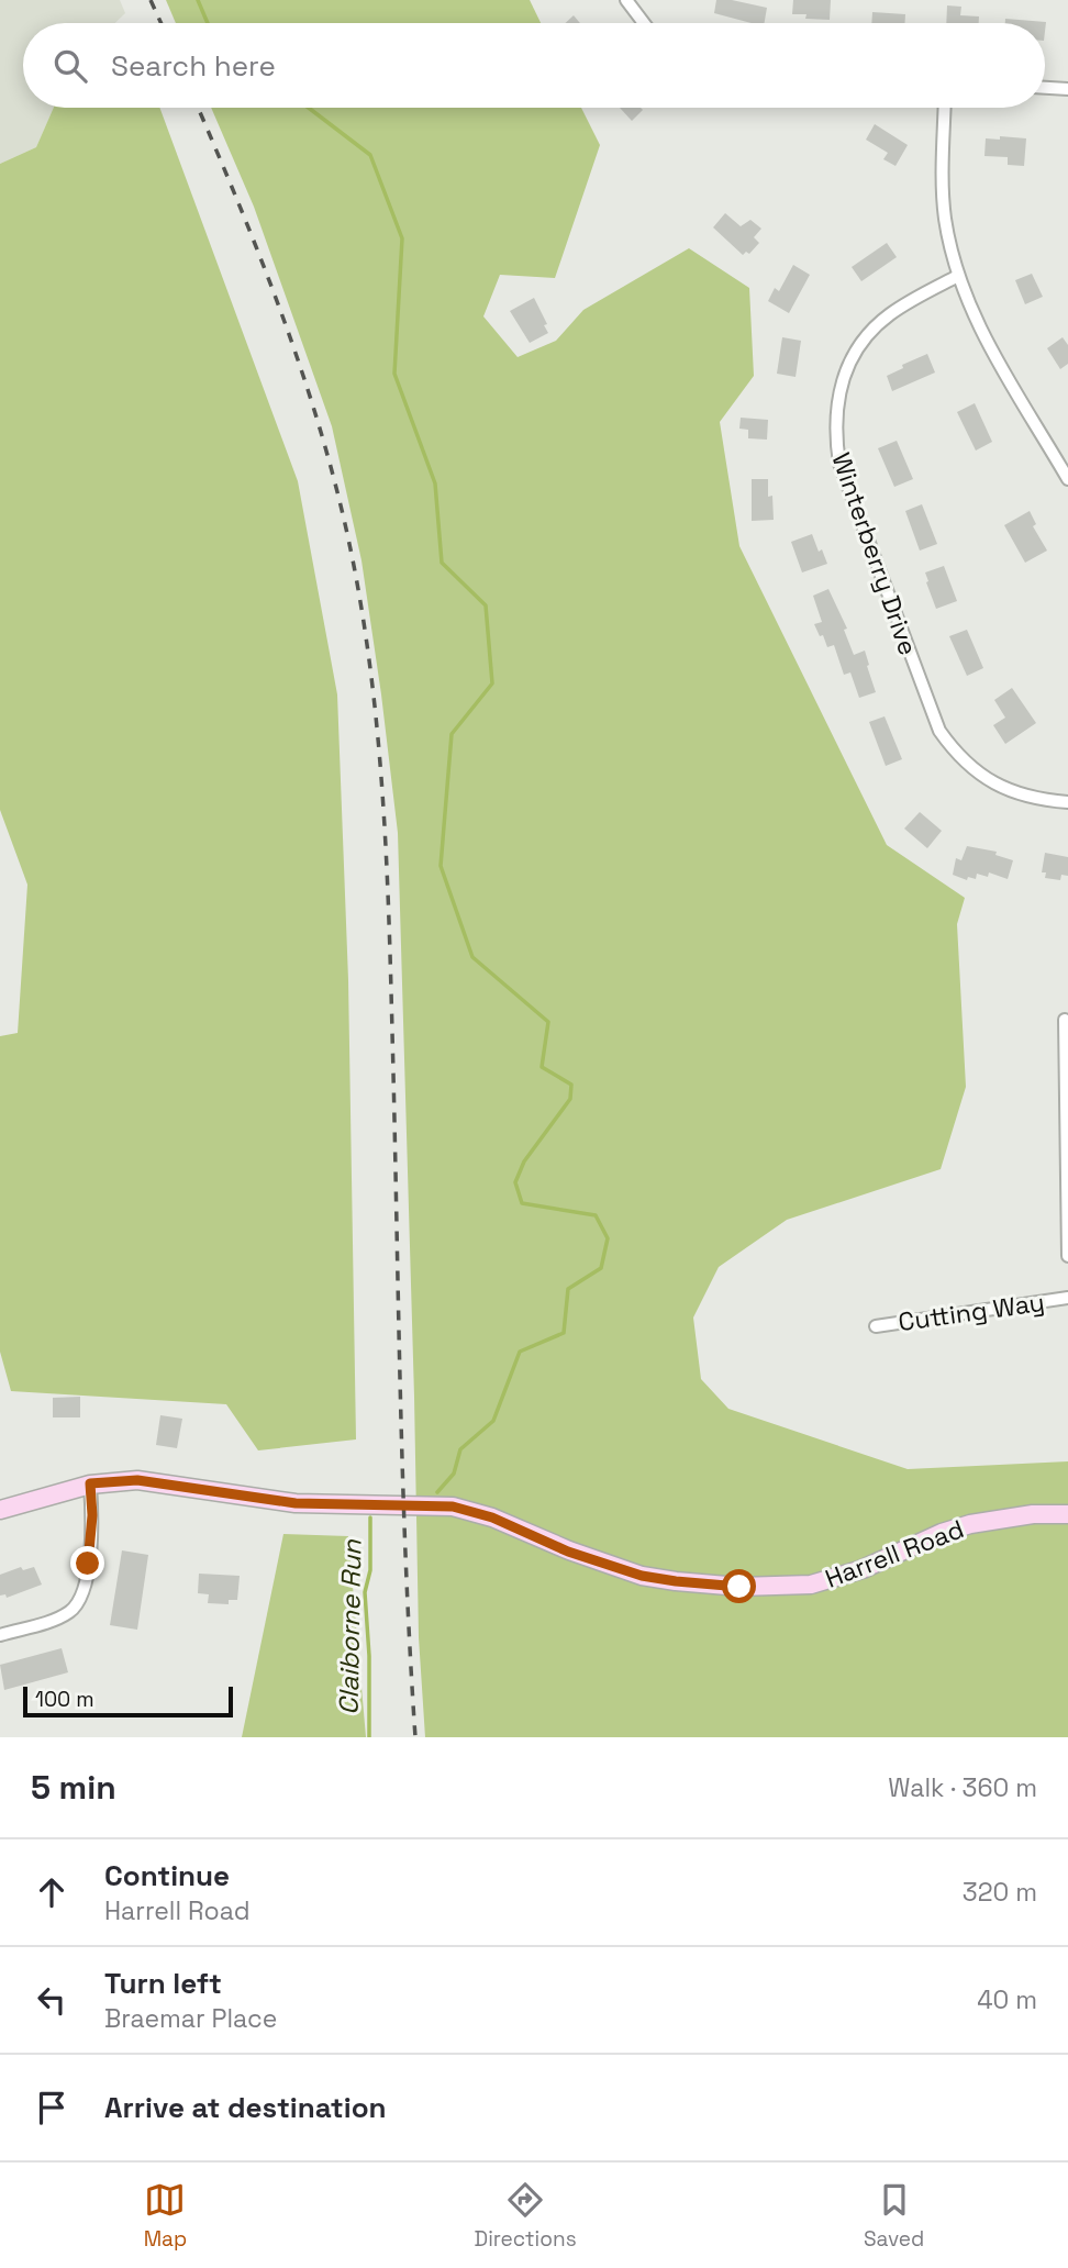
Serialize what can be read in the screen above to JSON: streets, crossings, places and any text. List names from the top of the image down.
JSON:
{
  "streets": {
    "street": ["Winterberry Drive", "Cutting Way", "Harrell Road"]
  },
  "water": ["Claiborne Run"],
  "scale_bar": "100 m",
  "page": {
    "search": "Search here",
    "scale": "100 m",
    "heading": ["5 min", "Walk · 360 m"],
    "list": [
      ["Continue", "Harrell Road", "320 m"],
      ["Turn left", "Braemar Place", "40 m"],
      "Arrive at destination"
    ],
    "nav": ["Map", "Directions", "Saved"]
  }
}
